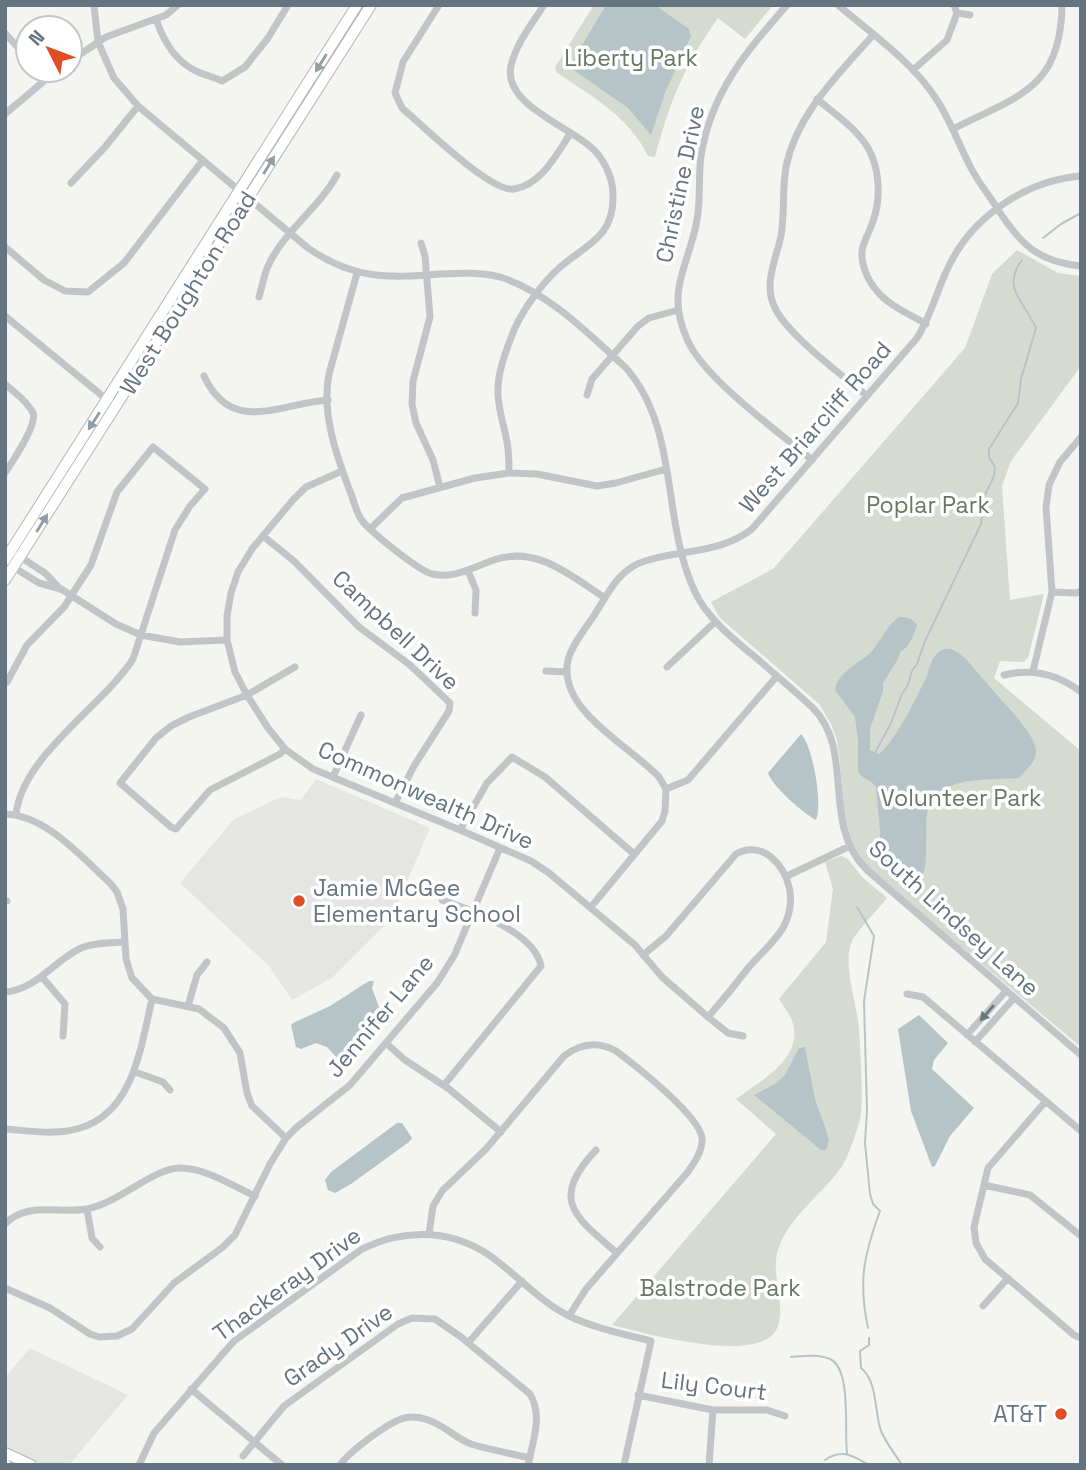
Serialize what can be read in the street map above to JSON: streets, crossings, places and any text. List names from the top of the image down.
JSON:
{
  "streets": {
    "main road": ["West Boughton Road"],
    "street": [
      "Christine Drive",
      "West Briarcliff Road",
      "Campbell Drive",
      "Commonwealth Drive",
      "South Lindsey Lane",
      "Jennifer Lane",
      "Thackeray Drive",
      "Grady Drive",
      "Lily Court"
    ]
  },
  "crossings": [
    ["West Boughton Road", "South Lindsey Lane"],
    ["West Briarcliff Road", "South Lindsey Lane"],
    ["Campbell Drive", "Commonwealth Drive"],
    ["Commonwealth Drive", "Jennifer Lane"],
    ["Thackeray Drive", "Lily Court"]
  ],
  "parks": [
    "Liberty Park",
    "Poplar Park",
    "Volunteer Park",
    "Balstrode Park"
  ],
  "places": ["Jamie McGee Elementary School", "AT&T"],
  "north": "top left"
}
